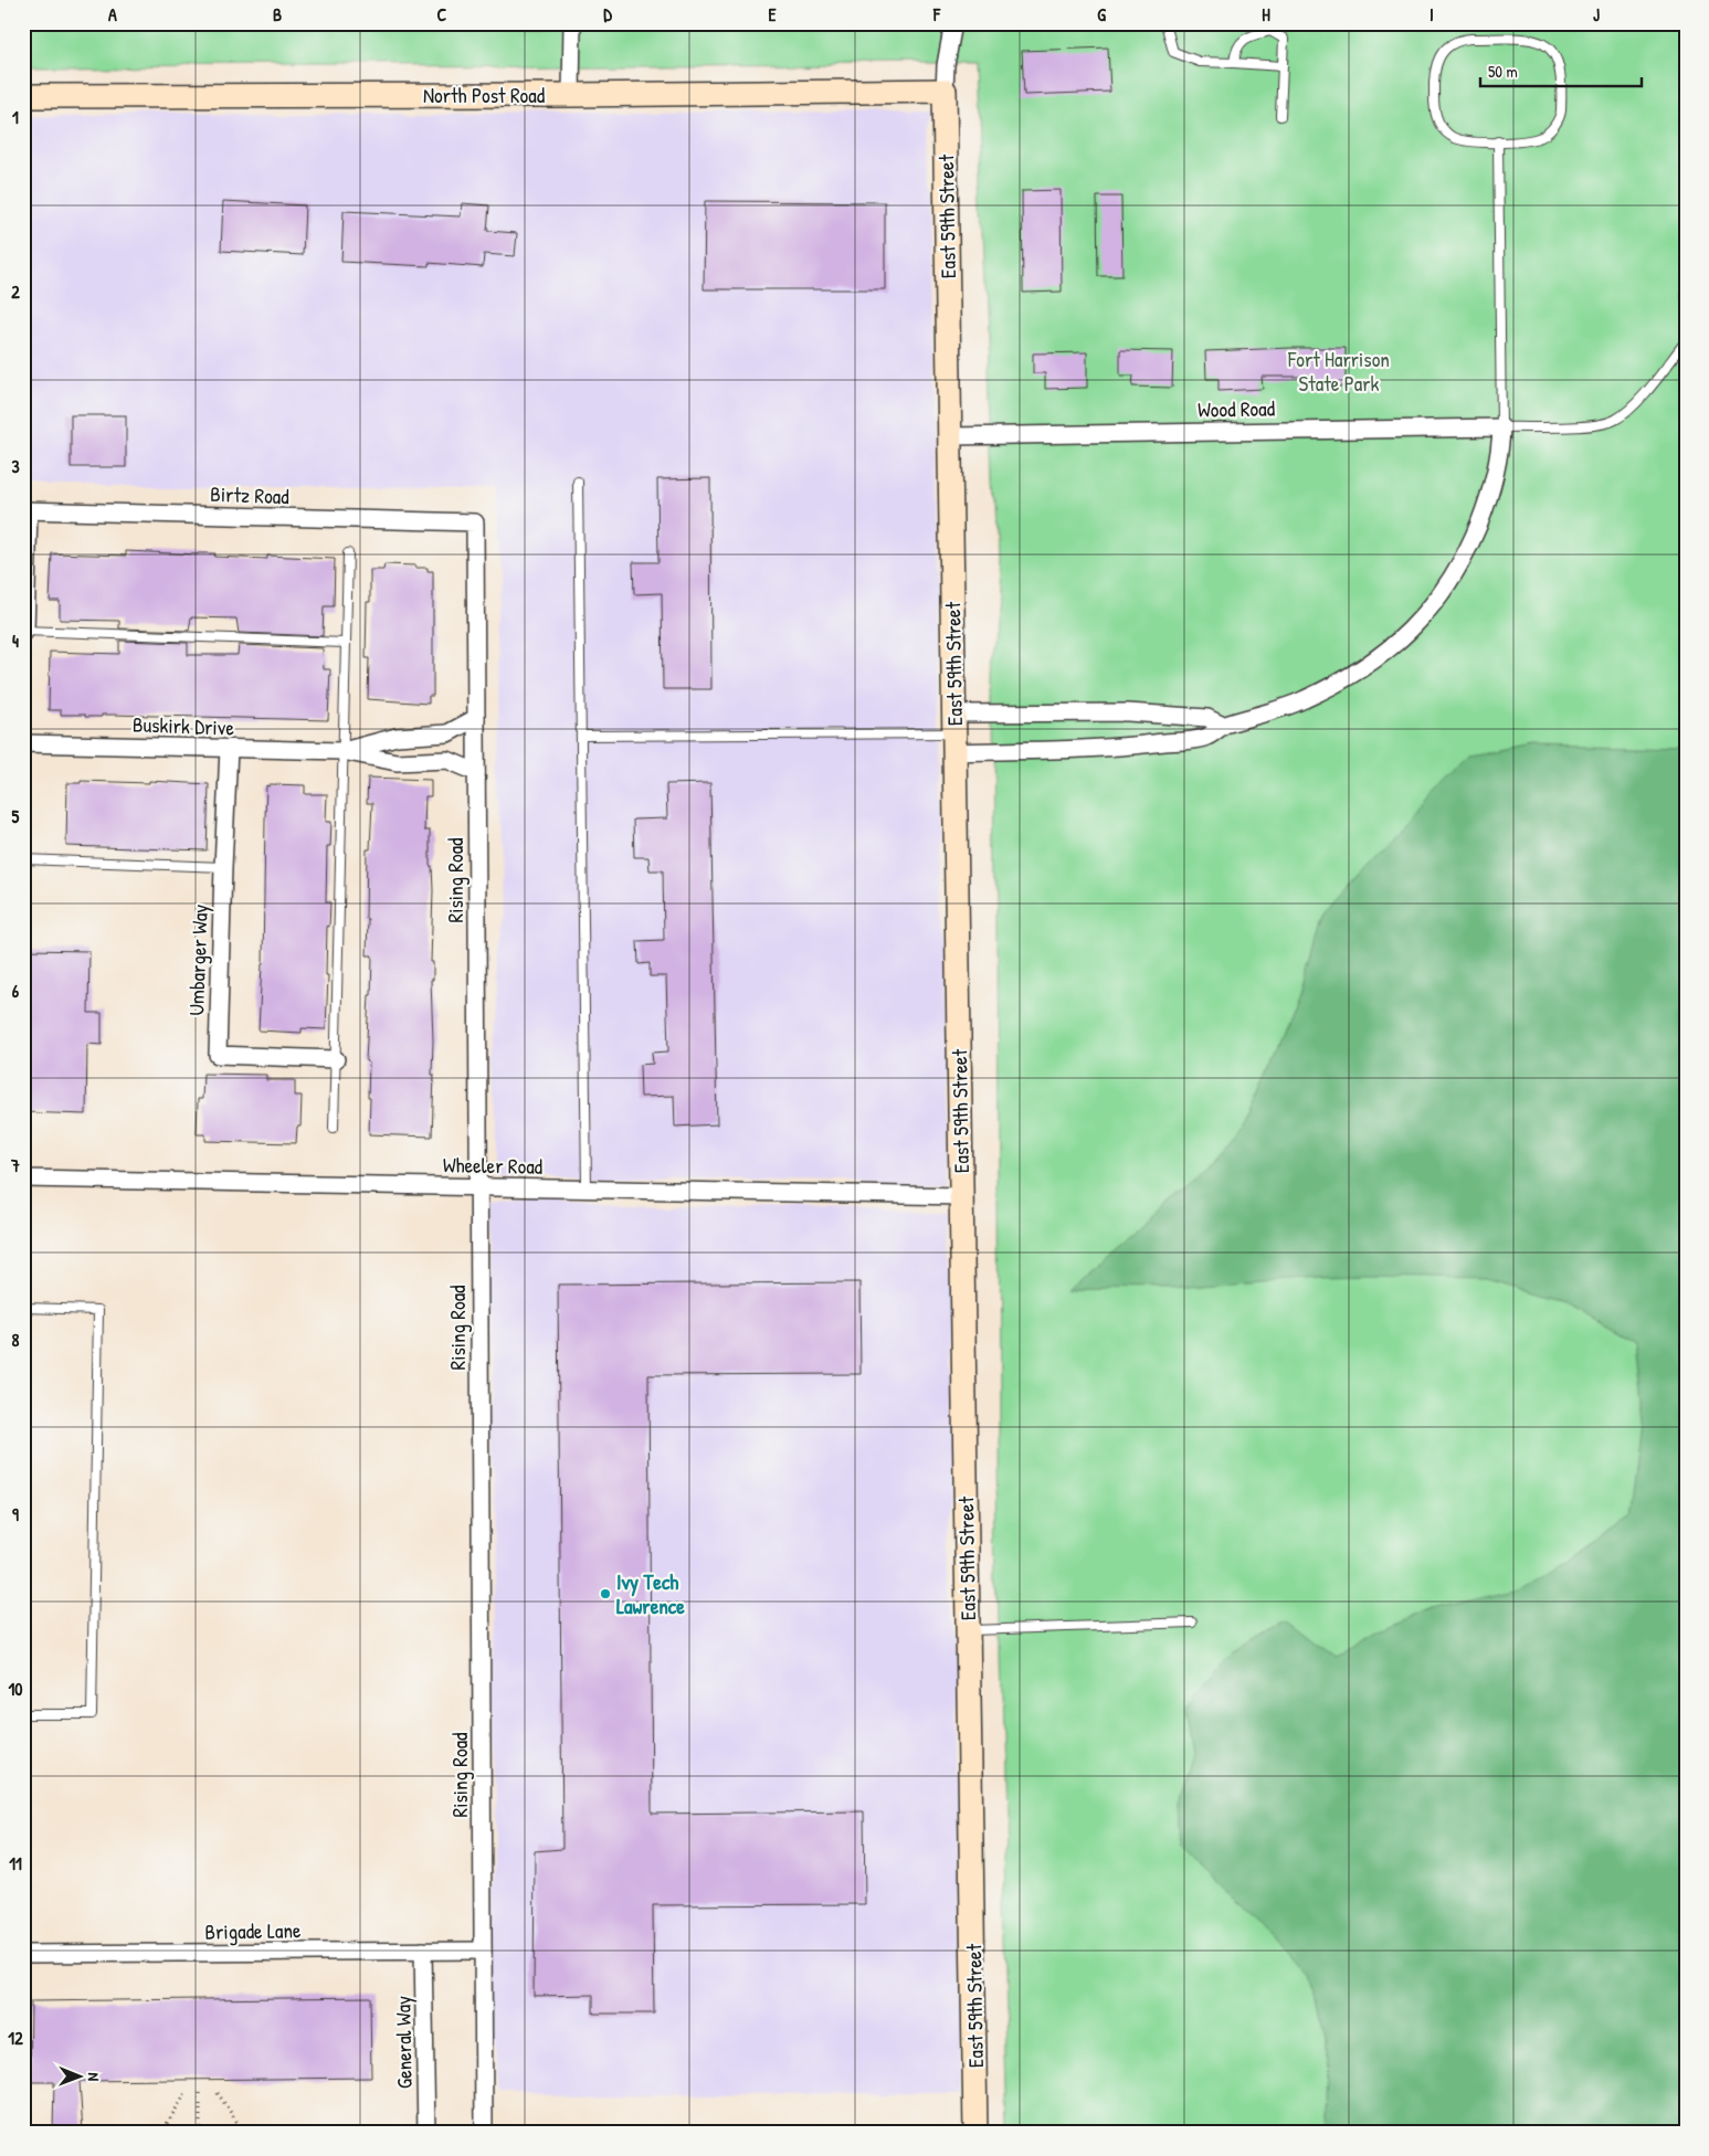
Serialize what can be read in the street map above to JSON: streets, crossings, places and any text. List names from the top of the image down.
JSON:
{
  "streets": {
    "street": [
      "North Post Road",
      "East 59th Street",
      "Wood Road",
      "Birtz Road",
      "Buskirk Drive",
      "Rising Road",
      "Umbarger Way",
      "Wheeler Road",
      "Brigade Lane",
      "General Way"
    ]
  },
  "crossings": [
    ["North Post Road", "East 59th Street"],
    ["East 59th Street", "Wood Road"],
    ["East 59th Street", "Wheeler Road"],
    ["Birtz Road", "Rising Road"],
    ["Buskirk Drive", "Rising Road"],
    ["Buskirk Drive", "Umbarger Way"],
    ["Rising Road", "Wheeler Road"],
    ["Rising Road", "Brigade Lane"],
    ["Brigade Lane", "General Way"]
  ],
  "parks": ["Fort Harrison State Park"],
  "places": ["Ivy Tech Lawrence"],
  "scale_bar": "50 m",
  "north": "right",
  "grid": {
    "columns": [
      "A",
      "B",
      "C",
      "D",
      "E",
      "F",
      "G",
      "H",
      "I",
      "J"
    ],
    "rows": [
      "1",
      "2",
      "3",
      "4",
      "5",
      "6",
      "7",
      "8",
      "9",
      "10",
      "11",
      "12"
    ]
  }
}
